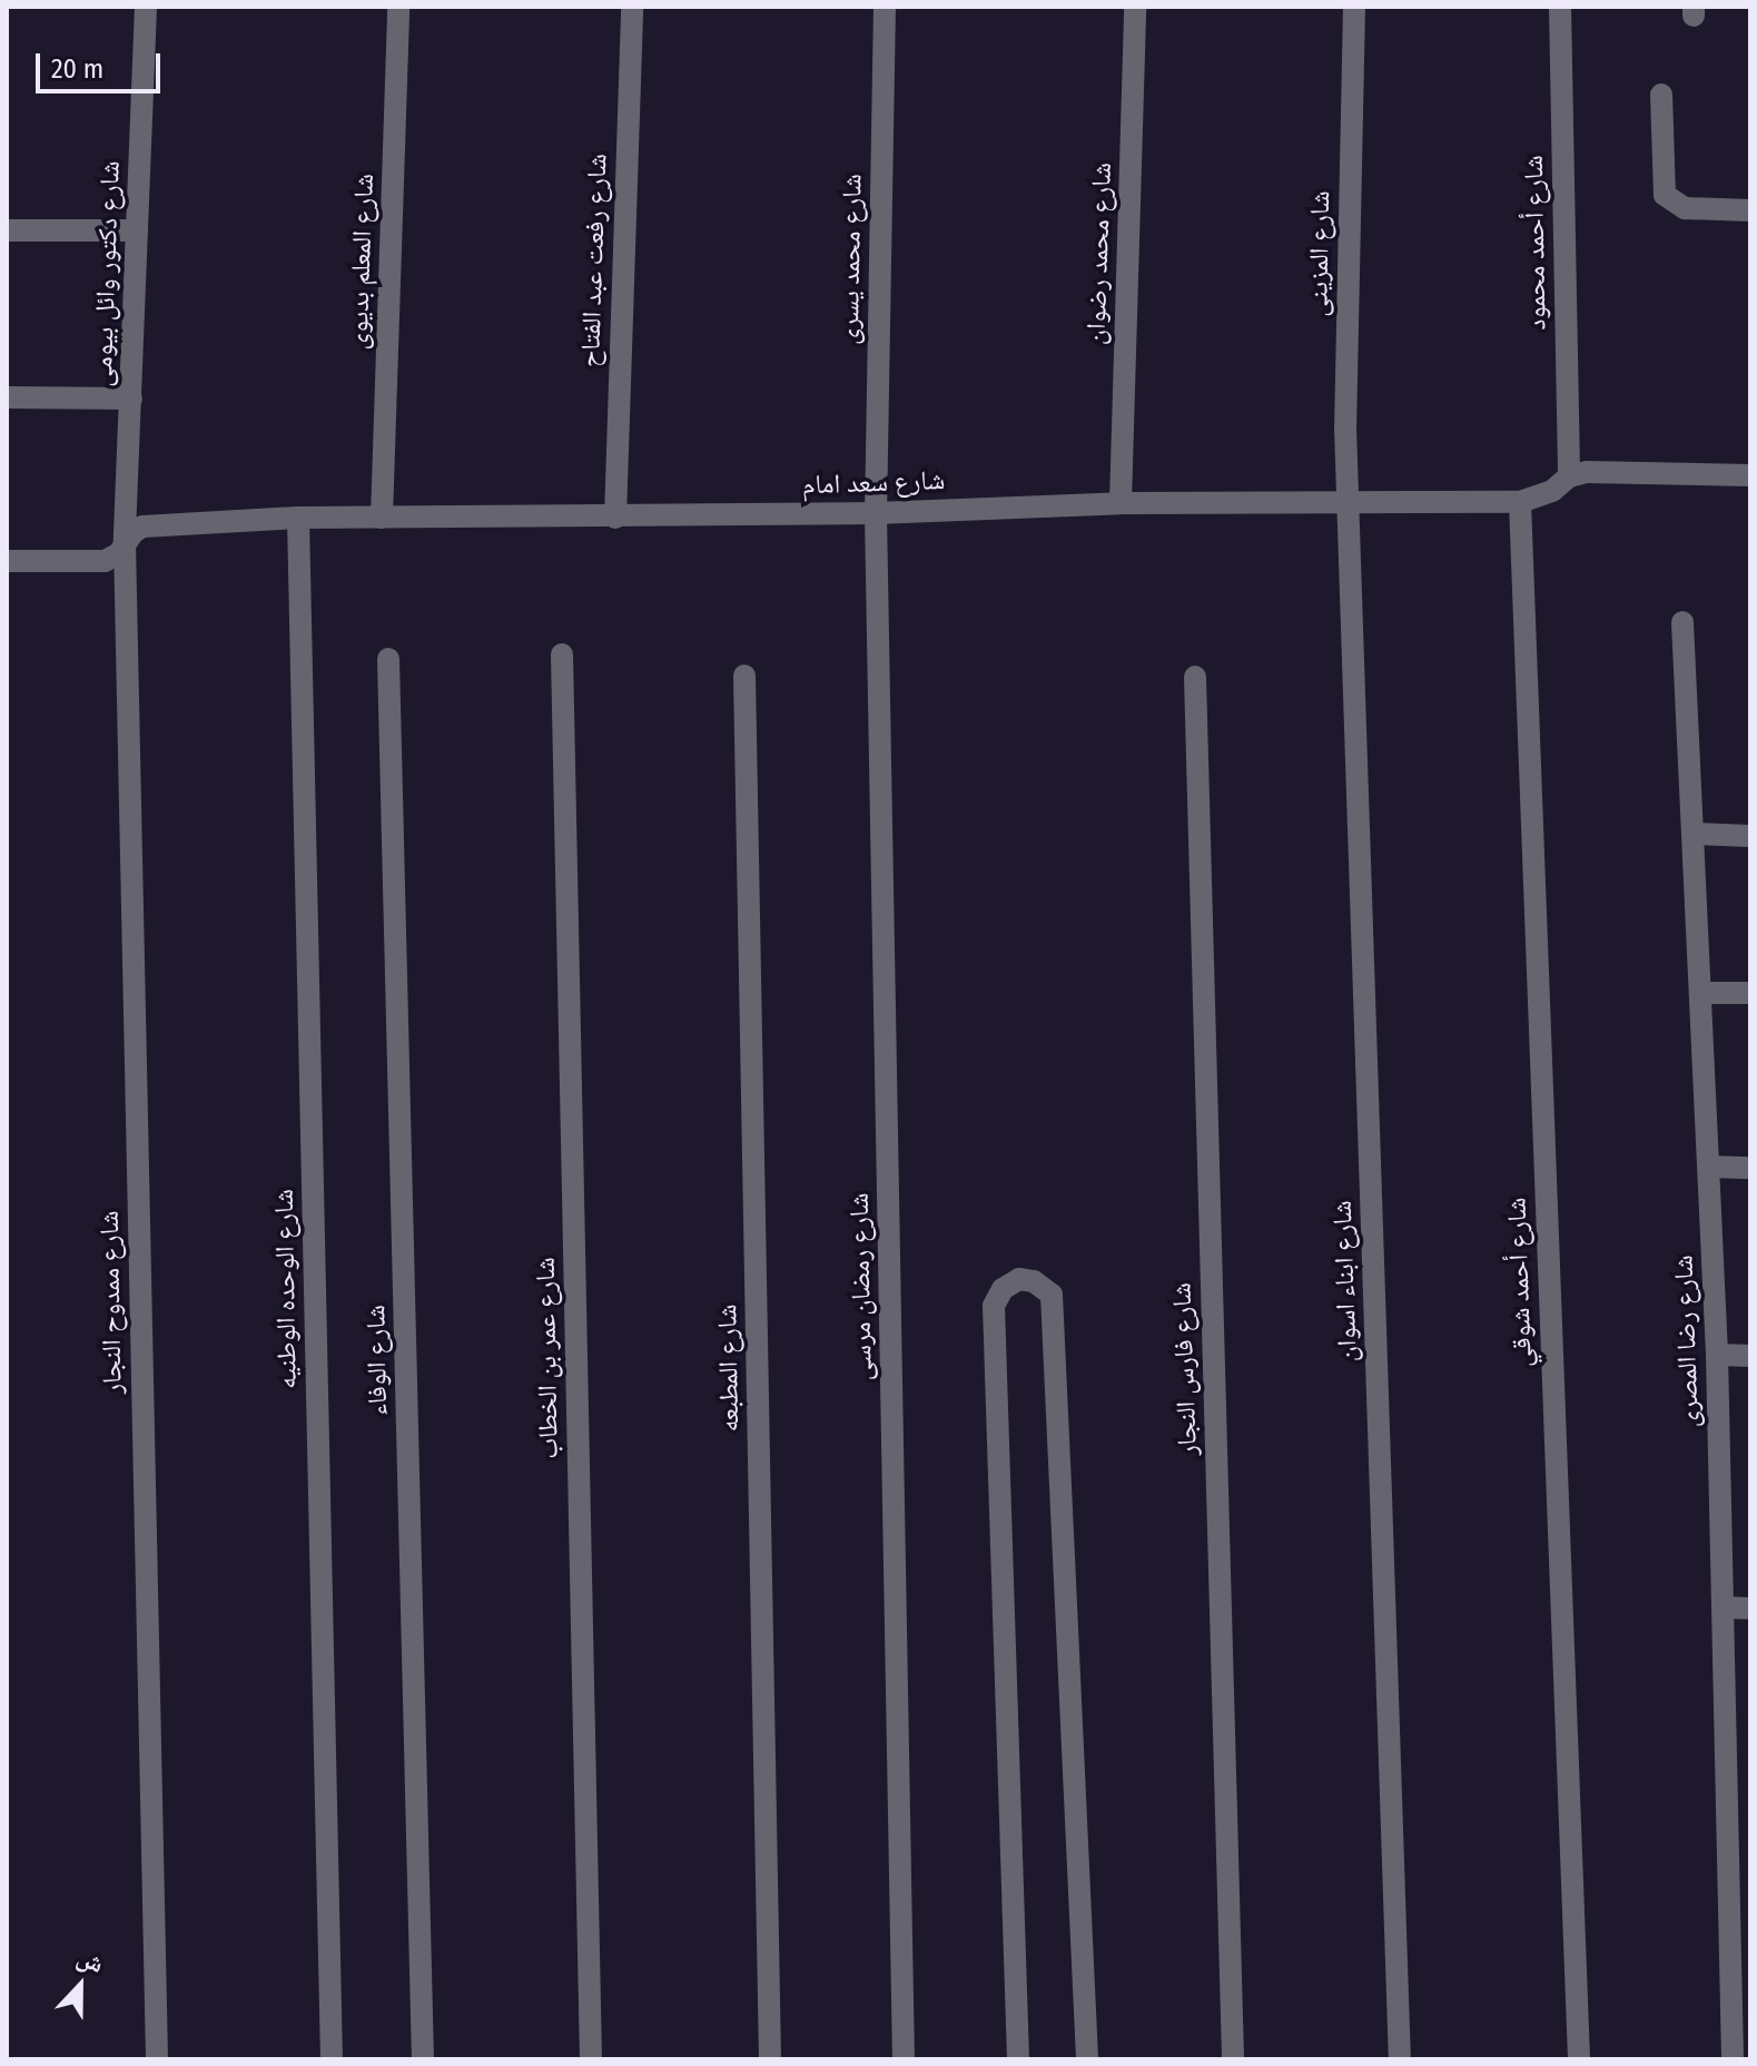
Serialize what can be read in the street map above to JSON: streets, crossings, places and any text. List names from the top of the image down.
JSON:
{
  "streets": {
    "street": [
      "شارع أحمد محمود",
      "شارع محمد رضوان",
      "شارع المزينى",
      "شارع محمد يسرى",
      "شارع رفعت عبد الفتاح",
      "شارع المعلم بديوى",
      "شارع دكتور وائل بيومى",
      "شارع سعد امام",
      "شارع ابناء اسوان",
      "شارع أحمد شوقي",
      "شارع رمضان مرسى",
      "شارع الوحده الوطنيه",
      "شارع ممدوح النجار",
      "شارع رضا المصرى",
      "شارع عمر بن الخطاب",
      "شارع الوفاء",
      "شارع المطبعه",
      "شارع فارس النجار"
    ]
  },
  "crossings": [
    ["شارع أحمد محمود", "شارع سعد امام"],
    ["شارع محمد رضوان", "شارع سعد امام"],
    ["شارع المزينى", "شارع سعد امام"],
    ["شارع المزينى", "شارع ابناء اسوان"],
    ["شارع محمد يسرى", "شارع سعد امام"],
    ["شارع محمد يسرى", "شارع رمضان مرسى"],
    ["شارع رفعت عبد الفتاح", "شارع سعد امام"],
    ["شارع المعلم بديوى", "شارع سعد امام"],
    ["شارع دكتور وائل بيومى", "شارع سعد امام"],
    ["شارع دكتور وائل بيومى", "شارع ممدوح النجار"],
    ["شارع سعد امام", "شارع ابناء اسوان"],
    ["شارع سعد امام", "شارع أحمد شوقي"],
    ["شارع سعد امام", "شارع رمضان مرسى"],
    ["شارع سعد امام", "شارع الوحده الوطنيه"],
    ["شارع سعد امام", "شارع ممدوح النجار"]
  ],
  "scale_bar": "20 m",
  "north": "top"
}
